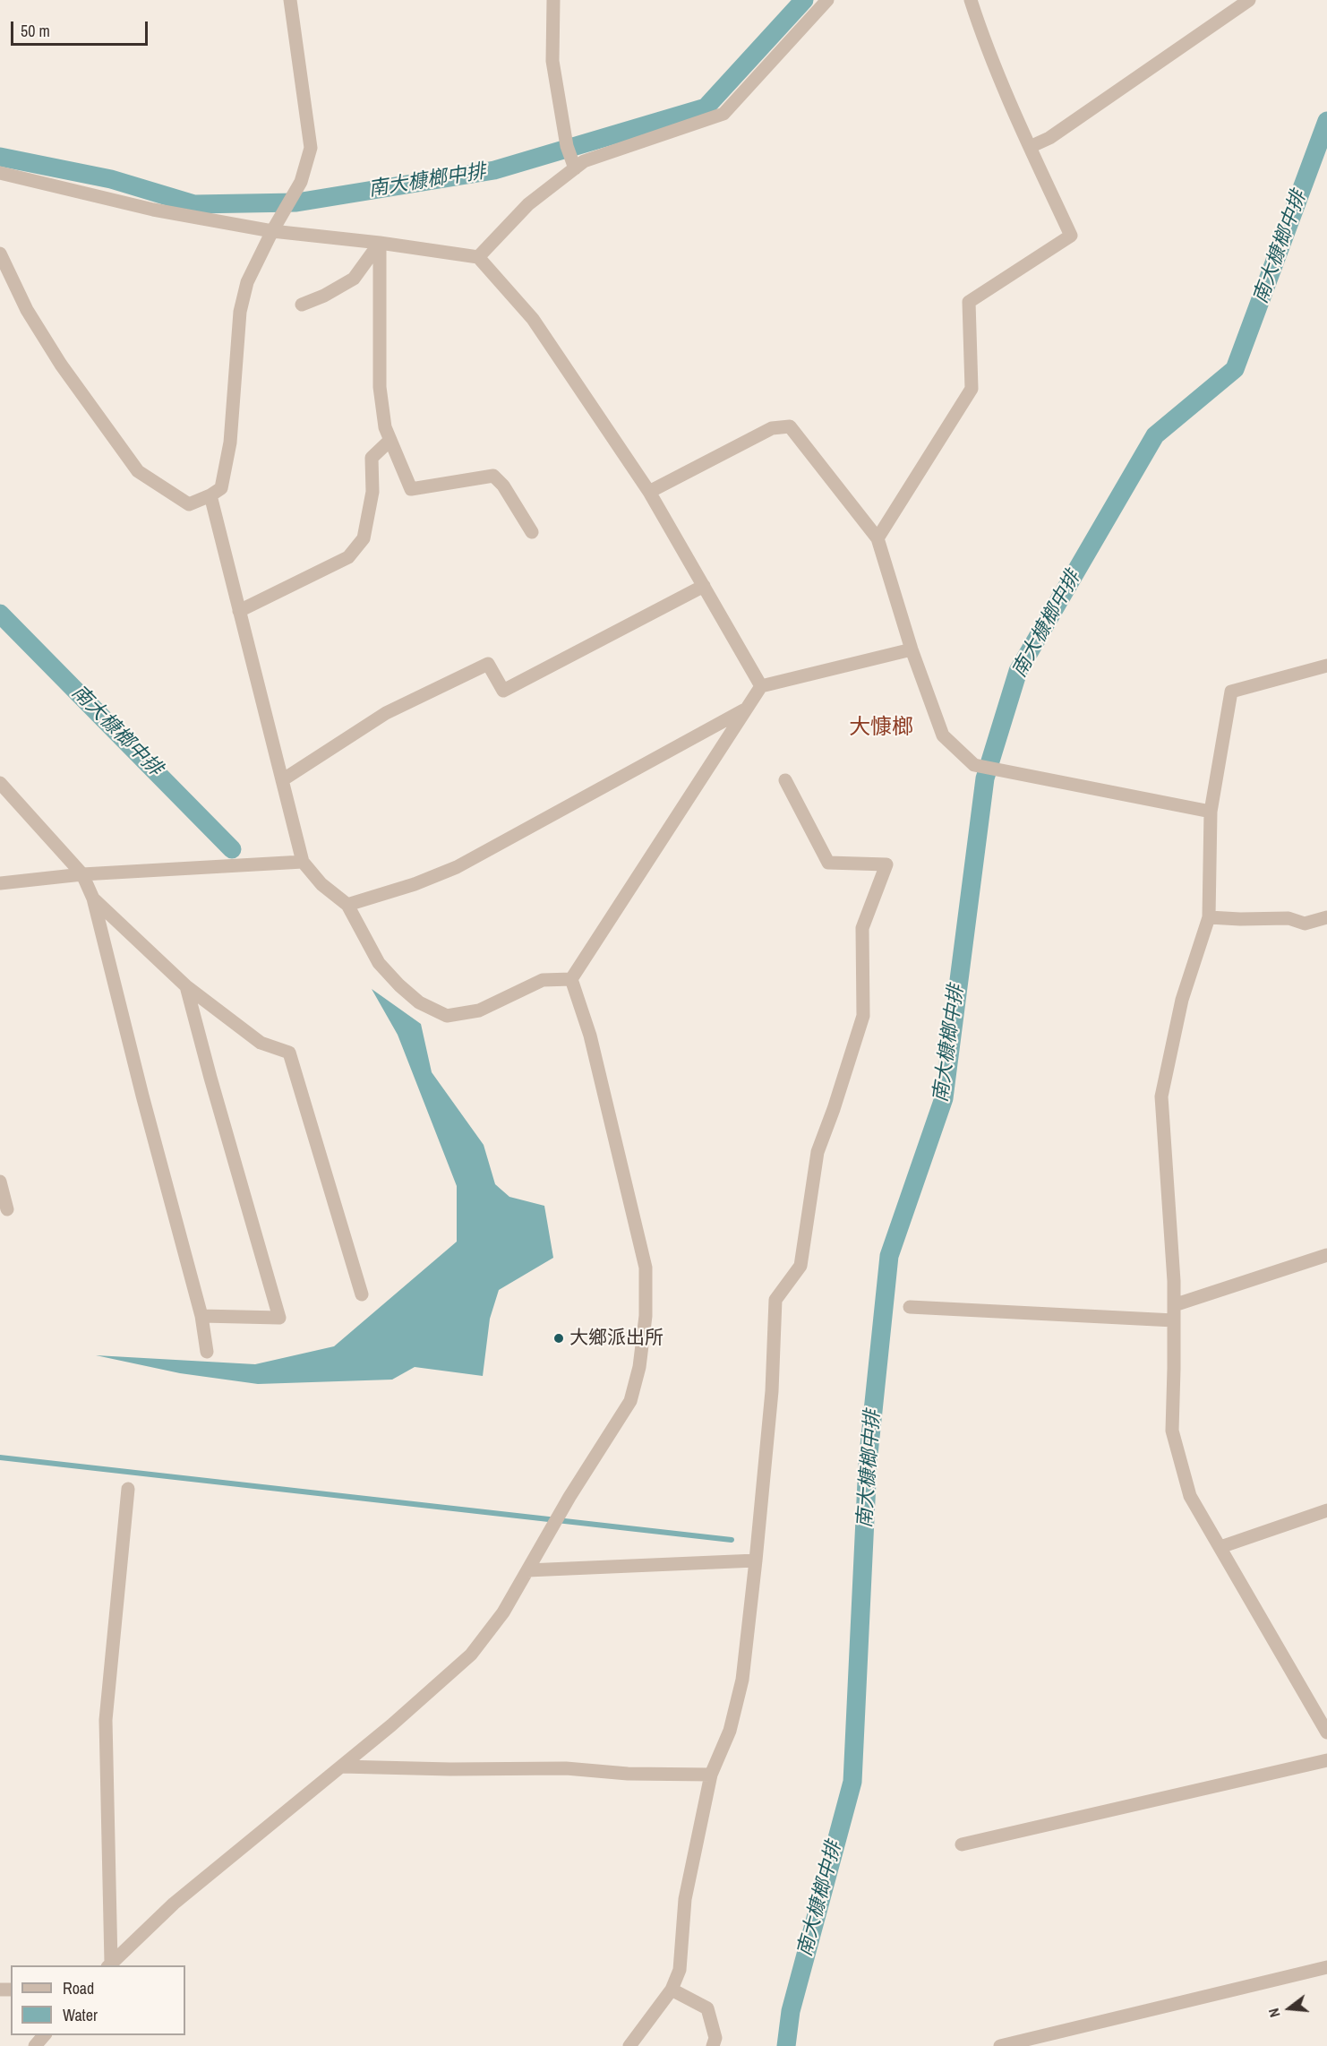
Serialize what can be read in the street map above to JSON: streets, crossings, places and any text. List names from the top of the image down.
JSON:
{
  "districts": ["大慷榔"],
  "water": ["南大槺榔中排"],
  "places": ["大鄉派出所"],
  "legend": ["Road", "Water"],
  "scale_bar": "50 m",
  "north": "left"
}
